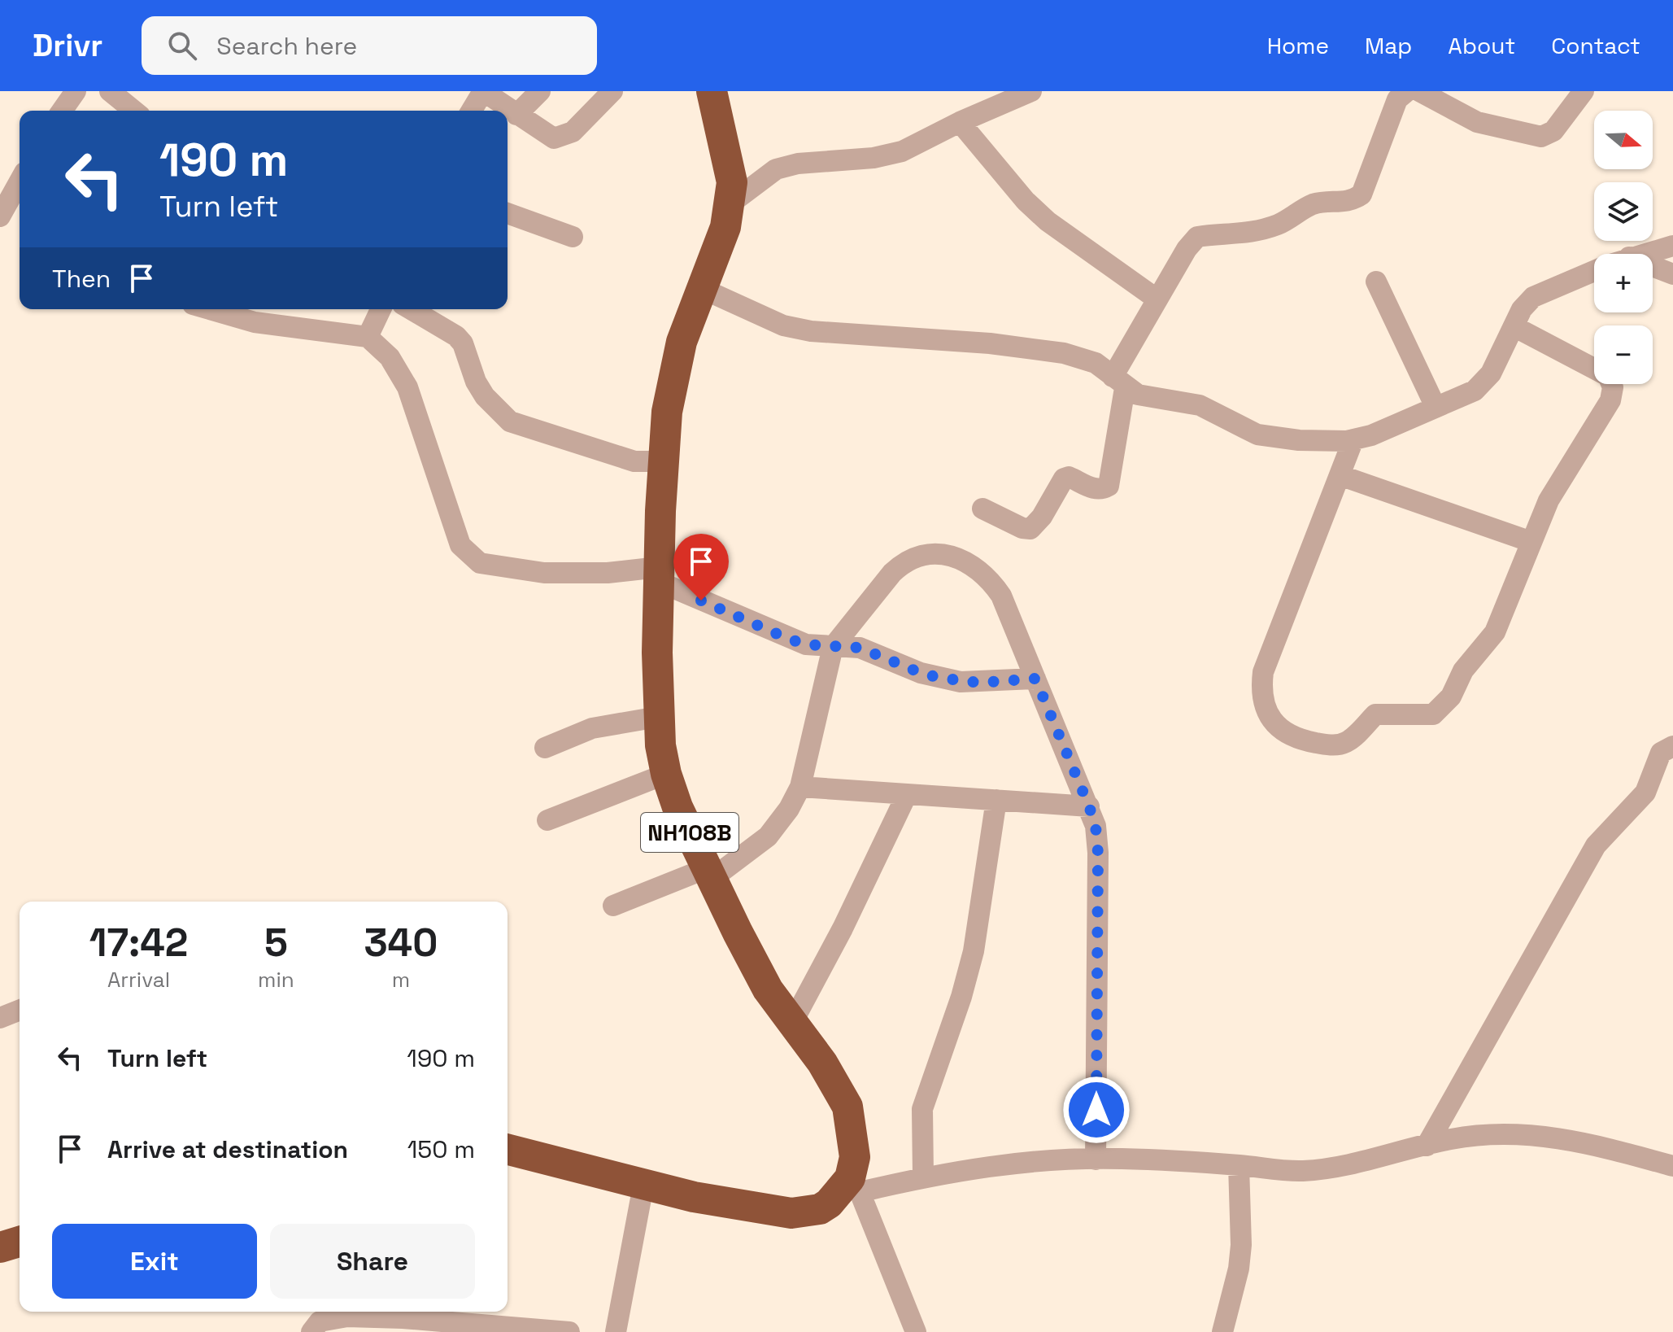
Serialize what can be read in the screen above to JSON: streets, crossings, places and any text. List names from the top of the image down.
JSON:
{
  "streets": {
    "highway": ["NH108B"]
  },
  "north": "right",
  "page": {
    "header": "Drivr",
    "search": "Search here",
    "nav": [
      "Home",
      "Map",
      "About",
      "Contact"
    ],
    "map_buttons": ["+", "−"],
    "turn": ["190 m", "Turn left"],
    "then": "Then",
    "eta": [
      "17:42",
      "Arrival",
      "5",
      "min",
      "340",
      "m"
    ],
    "list": [
      {
        "name": "Turn left",
        "value": "190 m"
      },
      {
        "name": "Arrive at destination",
        "value": "150 m"
      }
    ],
    "buttons": ["Exit", "Share"]
  }
}
